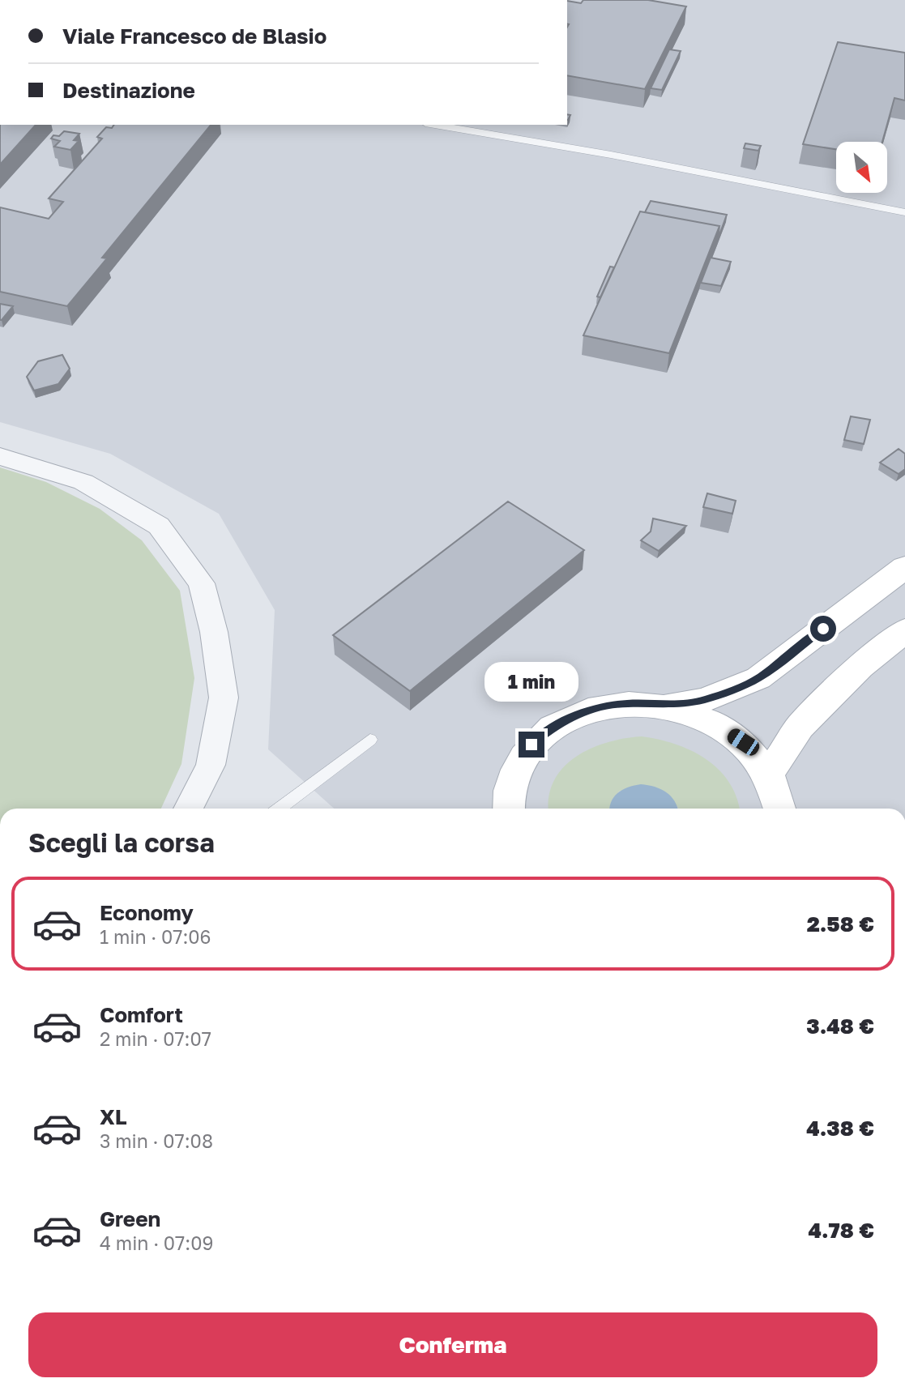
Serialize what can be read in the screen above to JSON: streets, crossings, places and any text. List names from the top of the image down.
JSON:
{
  "north": "bottom right",
  "page": {
    "banner": ["Viale Francesco de Blasio", "Destinazione"],
    "bubble": "1 min",
    "heading": "Scegli la corsa",
    "list": [
      {
        "name": "Economy",
        "note": "1 min · 07:06",
        "value": "2.58 €"
      },
      {
        "name": "Comfort",
        "note": "2 min · 07:07",
        "value": "3.48 €"
      },
      {
        "name": "XL",
        "note": "3 min · 07:08",
        "value": "4.38 €"
      },
      {
        "name": "Green",
        "note": "4 min · 07:09",
        "value": "4.78 €"
      }
    ],
    "buttons": "Conferma"
  }
}
